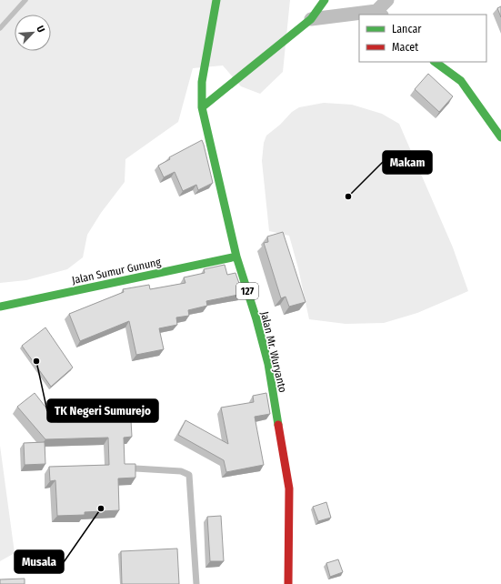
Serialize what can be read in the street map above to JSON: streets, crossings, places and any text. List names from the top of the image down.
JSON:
{
  "streets": {
    "main road": ["Jalan Sumur Gunung", "127", "Jalan Mr. Wuryanto"]
  },
  "crossings": [
    ["Jalan Sumur Gunung", "Jalan Mr. Wuryanto"]
  ],
  "places": ["Makam", "TK Negeri Sumurejo", "Musala"],
  "legend": ["Lancar", "Macet"],
  "north": "top right"
}
